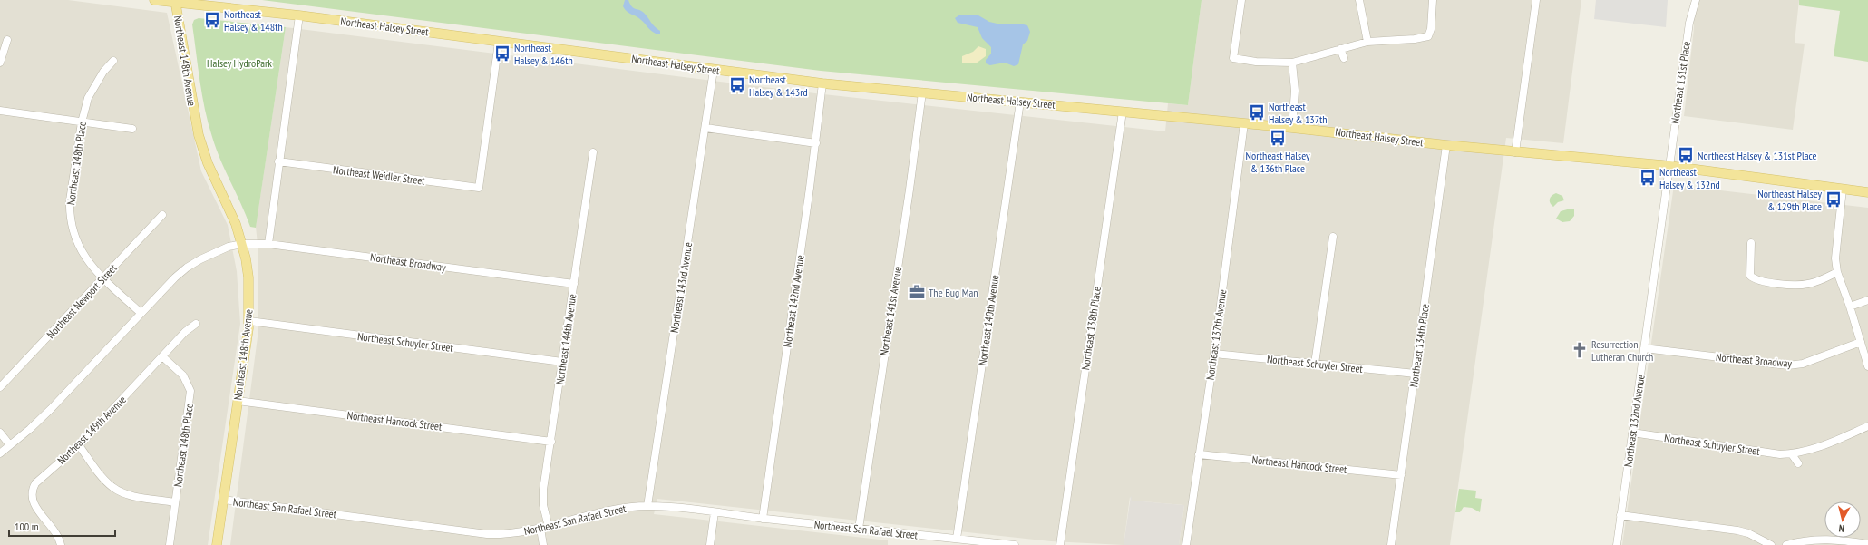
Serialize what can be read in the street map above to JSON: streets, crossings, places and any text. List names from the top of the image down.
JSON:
{
  "streets": {
    "main road": ["Northeast Halsey Street", "Northeast 148th Avenue"],
    "street": [
      "Northeast 131st Place",
      "Northeast 148th Place",
      "Northeast Weidler Street",
      "Northeast Broadway",
      "Northeast 143rd Avenue",
      "Northeast Newport Street",
      "Northeast 142nd Avenue",
      "Northeast 141st Avenue",
      "Northeast 140th Avenue",
      "Northeast 138th Place",
      "Northeast 137th Avenue",
      "Northeast 144th Avenue",
      "Northeast Schuyler Street",
      "Northeast 134th Place",
      "Northeast Hancock Street",
      "Northeast 132nd Avenue",
      "Northeast 149th Avenue",
      "Northeast San Rafael Street"
    ]
  },
  "crossings": [
    ["Northeast Halsey Street", "Northeast 148th Avenue"],
    ["Northeast Halsey Street", "Northeast 131st Place"],
    ["Northeast Halsey Street", "Northeast Weidler Street"],
    ["Northeast Halsey Street", "Northeast 143rd Avenue"],
    ["Northeast Halsey Street", "Northeast 142nd Avenue"],
    ["Northeast Halsey Street", "Northeast 141st Avenue"],
    ["Northeast Halsey Street", "Northeast 140th Avenue"],
    ["Northeast Halsey Street", "Northeast 138th Place"],
    ["Northeast Halsey Street", "Northeast 137th Avenue"],
    ["Northeast Halsey Street", "Northeast 134th Place"],
    ["Northeast Halsey Street", "Northeast 132nd Avenue"],
    ["Northeast 148th Avenue", "Northeast Broadway"],
    ["Northeast 148th Avenue", "Northeast Schuyler Street"],
    ["Northeast 148th Avenue", "Northeast Hancock Street"],
    ["Northeast 148th Avenue", "Northeast San Rafael Street"],
    ["Northeast 131st Place", "Northeast 132nd Avenue"],
    ["Northeast 148th Place", "Northeast Newport Street"],
    ["Northeast 148th Place", "Northeast 149th Avenue"],
    ["Northeast Broadway", "Northeast 144th Avenue"],
    ["Northeast Broadway", "Northeast 132nd Avenue"],
    ["Northeast 143rd Avenue", "Northeast San Rafael Street"],
    ["Northeast 142nd Avenue", "Northeast San Rafael Street"],
    ["Northeast 141st Avenue", "Northeast San Rafael Street"],
    ["Northeast 140th Avenue", "Northeast San Rafael Street"],
    ["Northeast 137th Avenue", "Northeast Schuyler Street"],
    ["Northeast 137th Avenue", "Northeast Hancock Street"],
    ["Northeast 144th Avenue", "Northeast Schuyler Street"],
    ["Northeast 144th Avenue", "Northeast Hancock Street"],
    ["Northeast 144th Avenue", "Northeast San Rafael Street"],
    ["Northeast Schuyler Street", "Northeast 134th Place"],
    ["Northeast Schuyler Street", "Northeast 132nd Avenue"],
    ["Northeast 134th Place", "Northeast Hancock Street"]
  ],
  "parks": ["Halsey HydroPark"],
  "places": {
    "bus stop": [
      "Northeast Halsey & 148th",
      "Northeast Halsey & 146th",
      "Northeast Halsey & 143rd",
      "Northeast Halsey & 137th",
      "Northeast Halsey & 136th Place",
      "Northeast Halsey & 131st Place",
      "Northeast Halsey & 132nd",
      "Northeast Halsey & 129th Place"
    ],
    "office": ["The Bug Man"],
    "church": ["Resurrection Lutheran Church"]
  },
  "scale_bar": "100 m",
  "north": "bottom"
}
